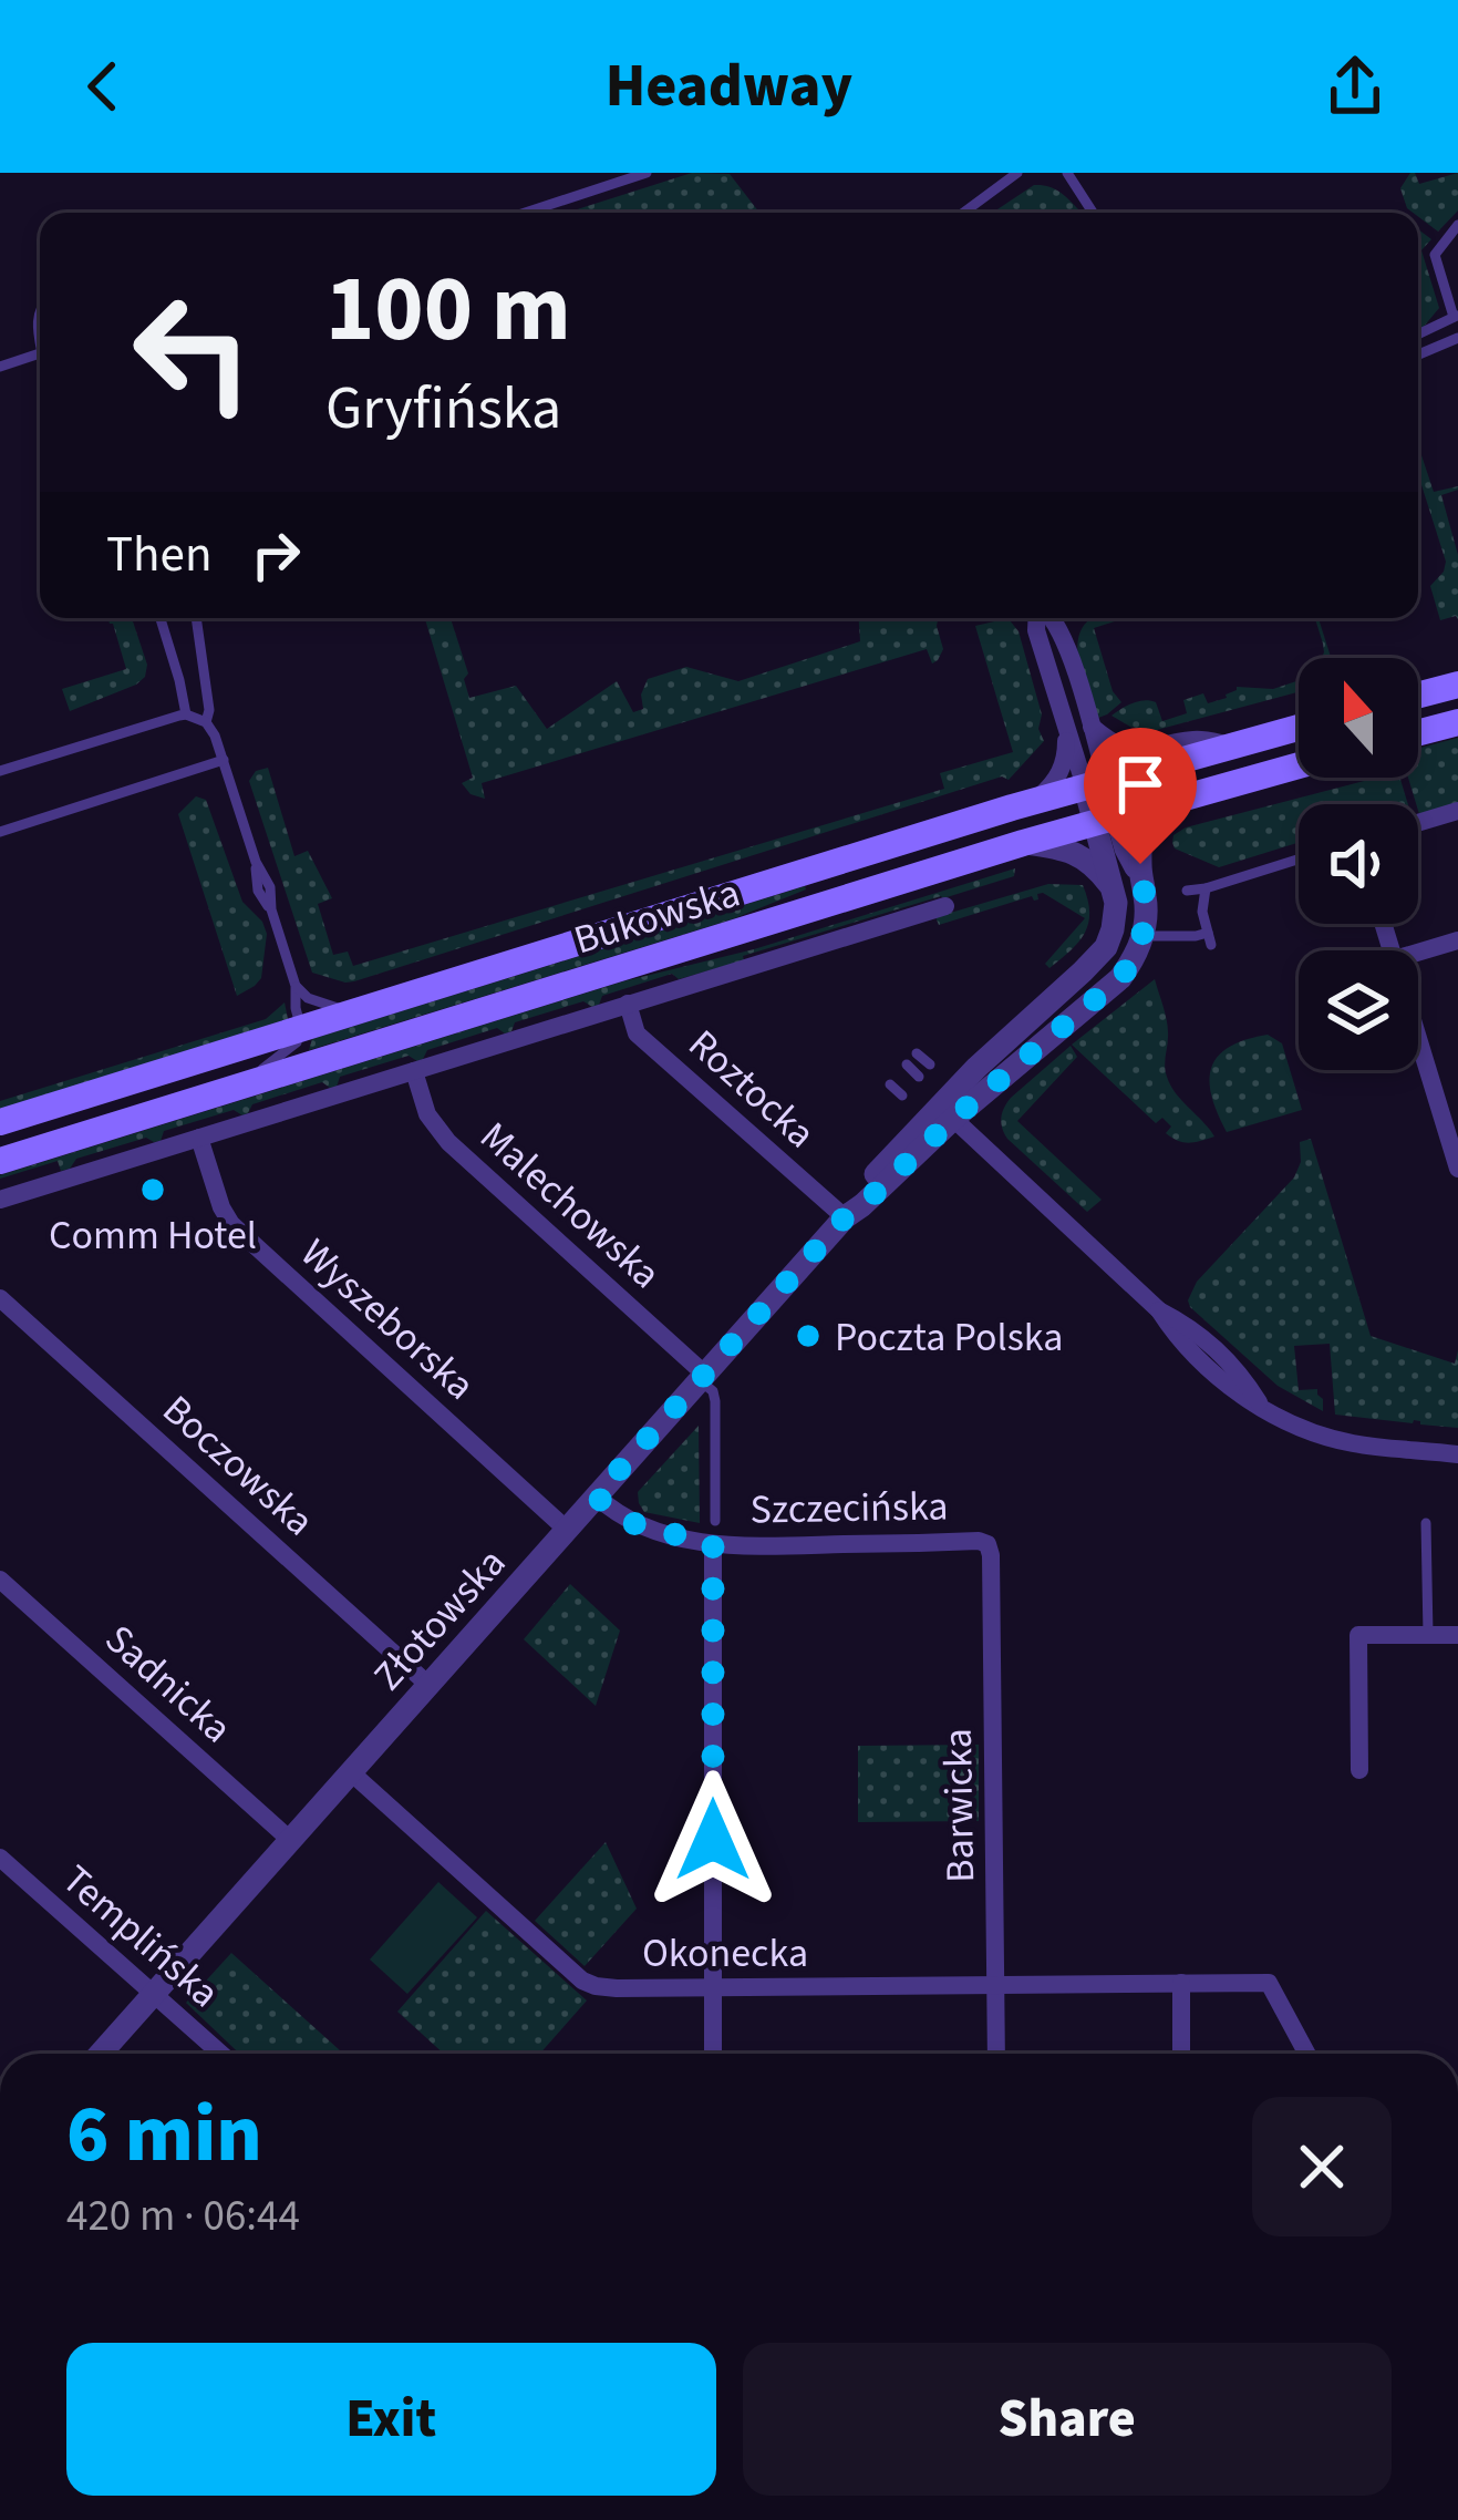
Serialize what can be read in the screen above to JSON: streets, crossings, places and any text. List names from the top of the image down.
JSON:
{
  "streets": {
    "main road": ["Bukowska"],
    "street": [
      "Roztocka",
      "Malechowska",
      "Wyszeborska",
      "Boczowska",
      "Szczecińska",
      "Złotowska",
      "Sadnicka",
      "Barwicka",
      "Templińska",
      "Okonecka"
    ]
  },
  "crossings": [
    ["Bukowska", "Roztocka"],
    ["Bukowska", "Malechowska"],
    ["Bukowska", "Wyszeborska"],
    ["Bukowska", "Złotowska"],
    ["Roztocka", "Złotowska"],
    ["Malechowska", "Złotowska"],
    ["Wyszeborska", "Złotowska"],
    ["Boczowska", "Złotowska"],
    ["Szczecińska", "Złotowska"],
    ["Szczecińska", "Barwicka"],
    ["Złotowska", "Sadnicka"],
    ["Złotowska", "Templińska"],
    ["Złotowska", "Okonecka"],
    ["Barwicka", "Okonecka"]
  ],
  "places": ["Comm Hotel", "Poczta Polska"],
  "north": "top",
  "page": {
    "header": "Headway",
    "turn": ["100 m", "Gryfińska"],
    "then": "Then",
    "heading": ["6 min", "420 m · 06:44"],
    "buttons": ["Exit", "Share"]
  }
}
